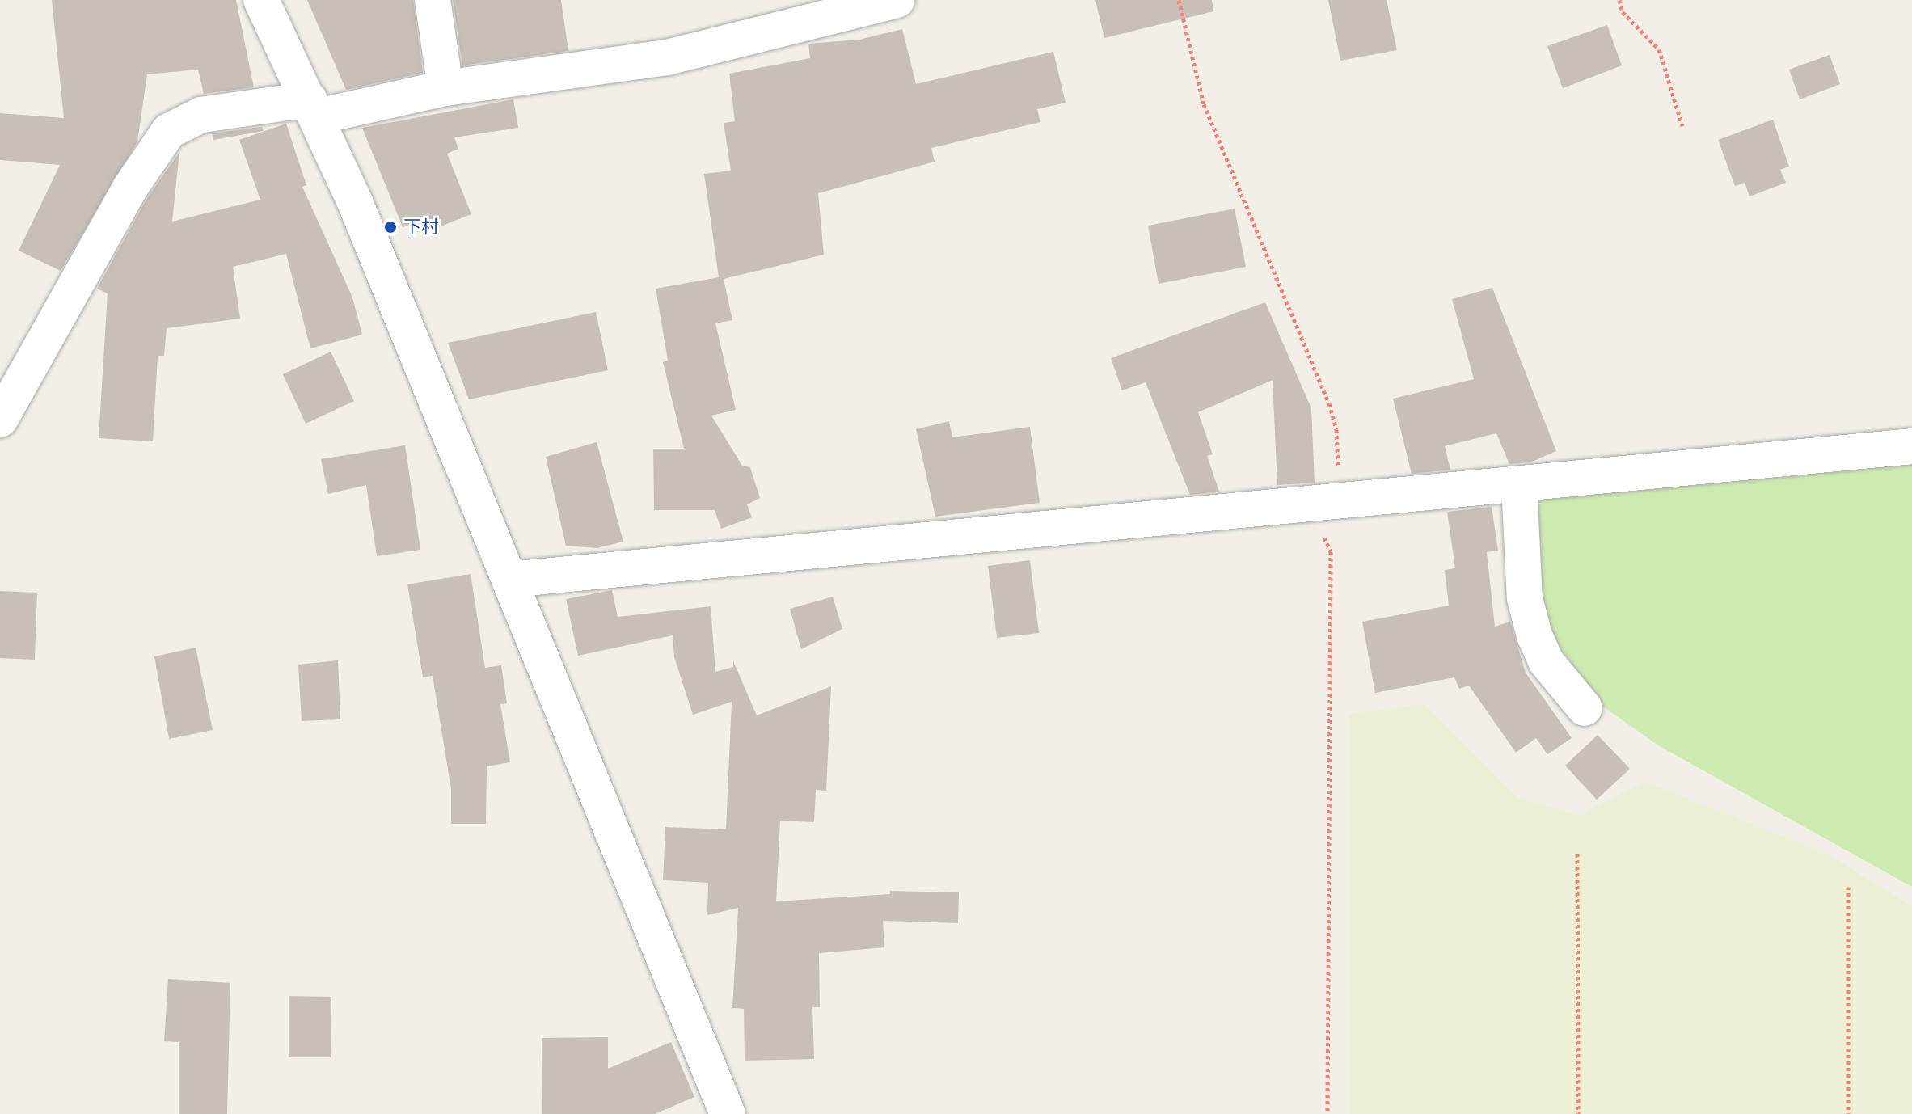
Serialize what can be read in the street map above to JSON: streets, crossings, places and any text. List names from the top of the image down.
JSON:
{
  "places": ["下村"]
}
